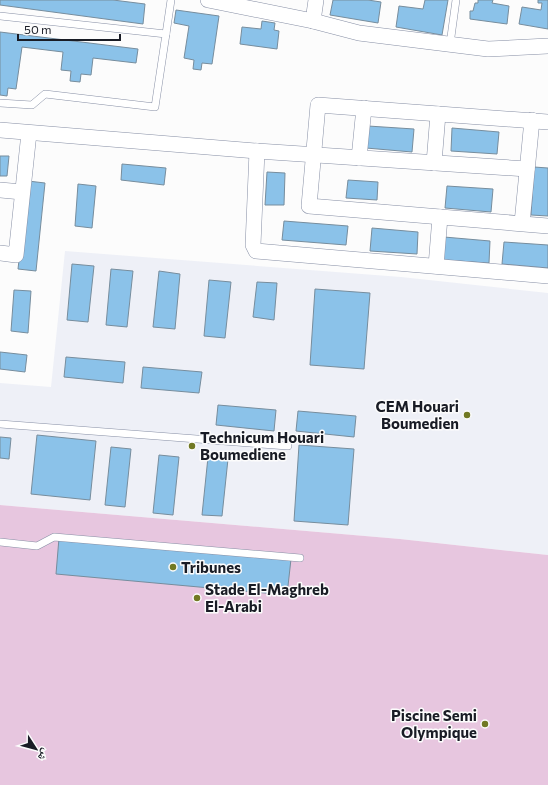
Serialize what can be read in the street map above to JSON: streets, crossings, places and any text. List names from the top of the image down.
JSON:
{
  "places": [
    "CEM Houari Boumedien",
    "Technicum Houari Boumediene",
    "Tribunes",
    "Stade El-Maghreb El-Arabi",
    "Piscine Semi Olympique"
  ],
  "scale_bar": "50 m",
  "north": "bottom right"
}
